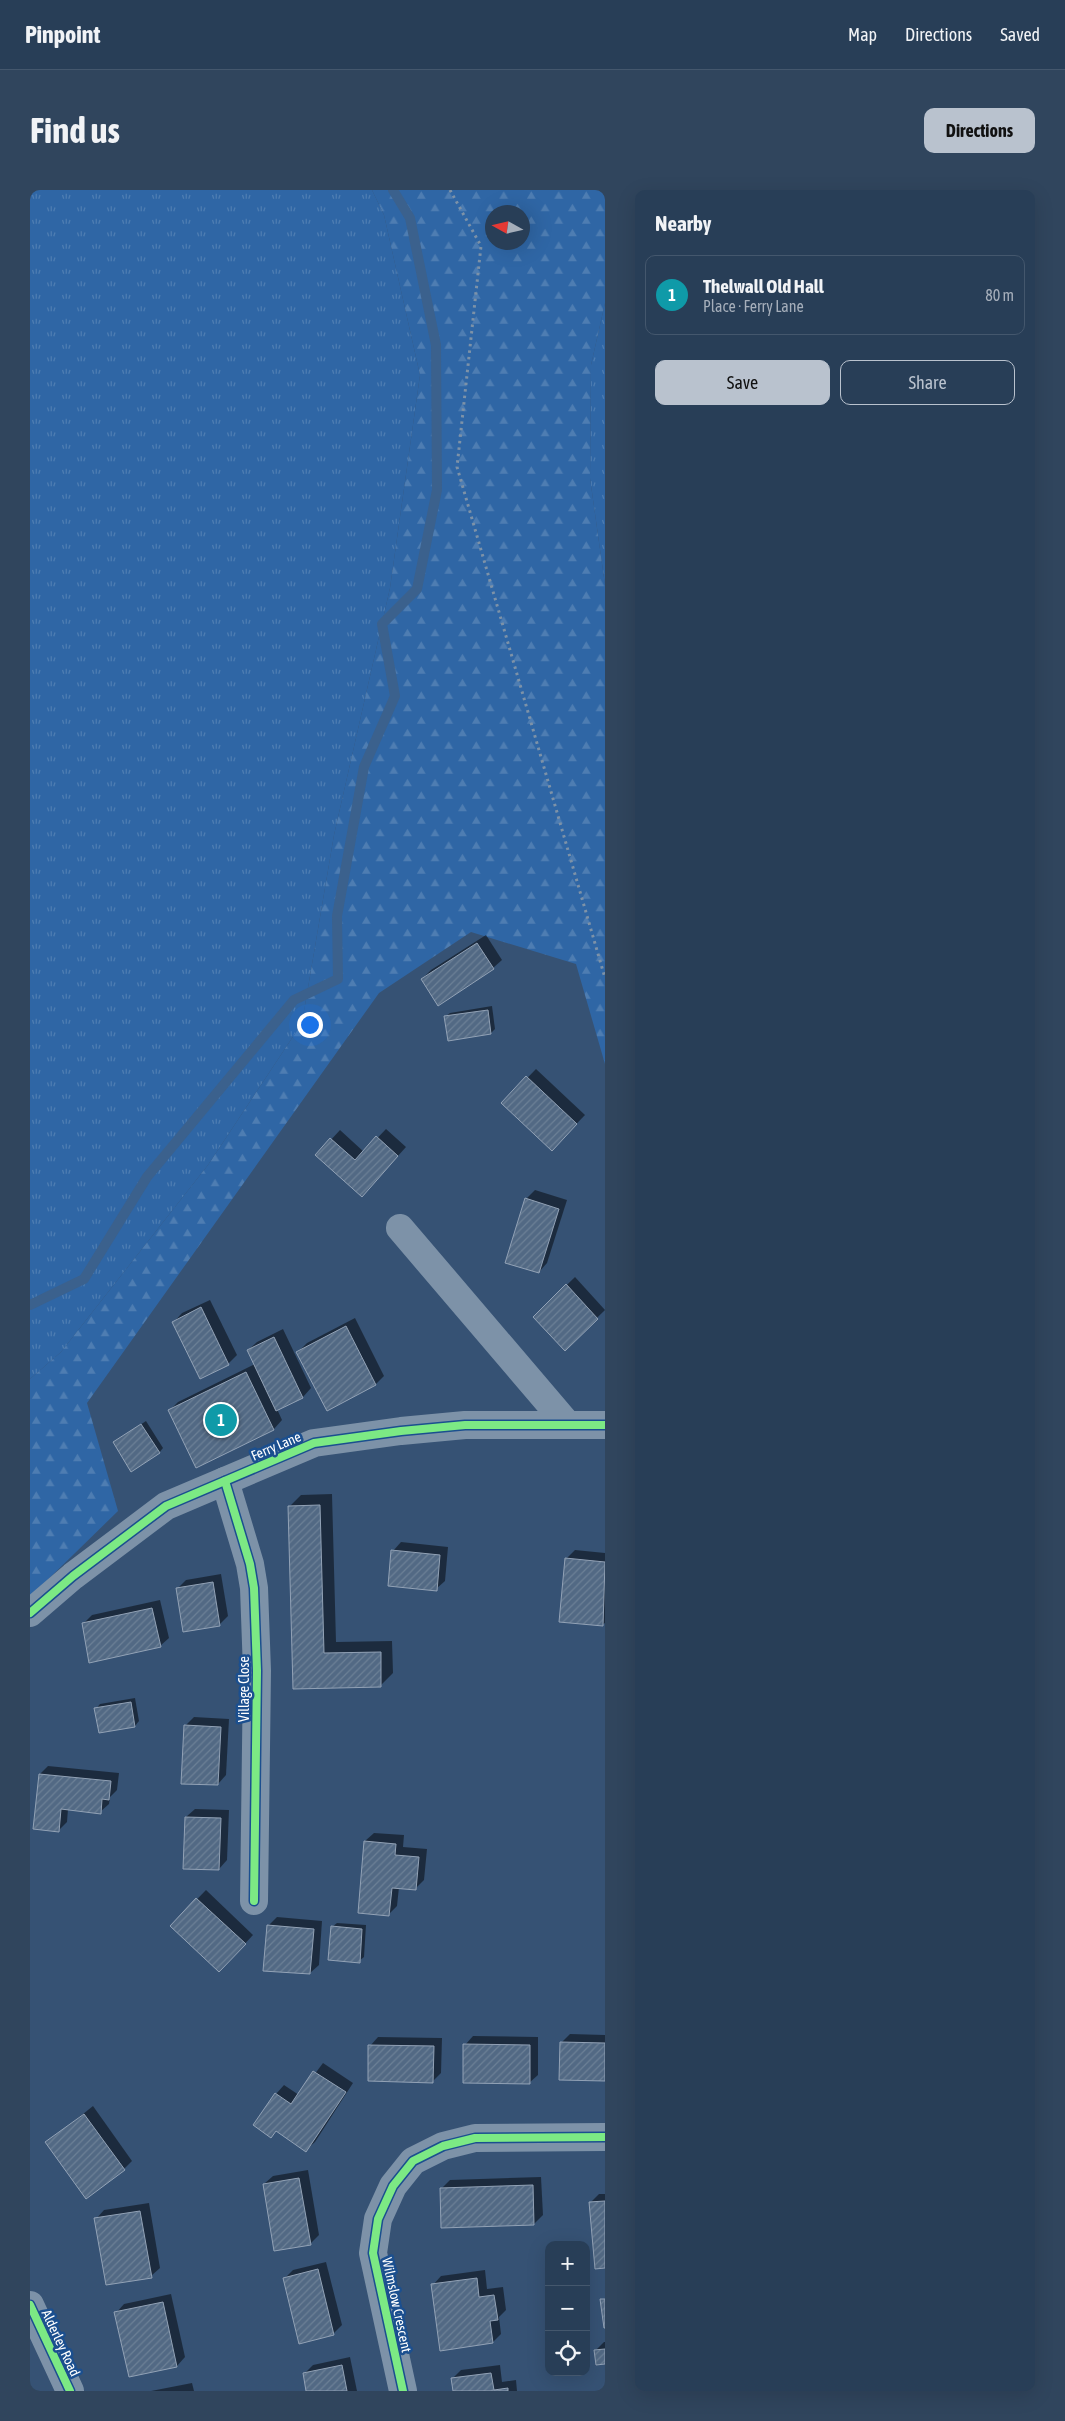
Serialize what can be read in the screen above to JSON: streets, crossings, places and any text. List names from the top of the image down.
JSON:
{
  "streets": {
    "street": [
      "Ferry Lane",
      "Village Close",
      "Wilmslow Crescent",
      "Alderley Road"
    ]
  },
  "crossings": [
    ["Ferry Lane", "Village Close"]
  ],
  "north": "left",
  "page": {
    "header": "Pinpoint",
    "nav": ["Map", "Directions", "Saved"],
    "buttons": [
      "Directions",
      ["Save", "Share"]
    ],
    "title": "Find us",
    "heading": "Nearby",
    "list": [
      {
        "mark": "1",
        "name": "Thelwall Old Hall",
        "note": "Place · Ferry Lane",
        "value": "80 m"
      }
    ],
    "pins": "1",
    "map_buttons": ["+", "−"]
  }
}
